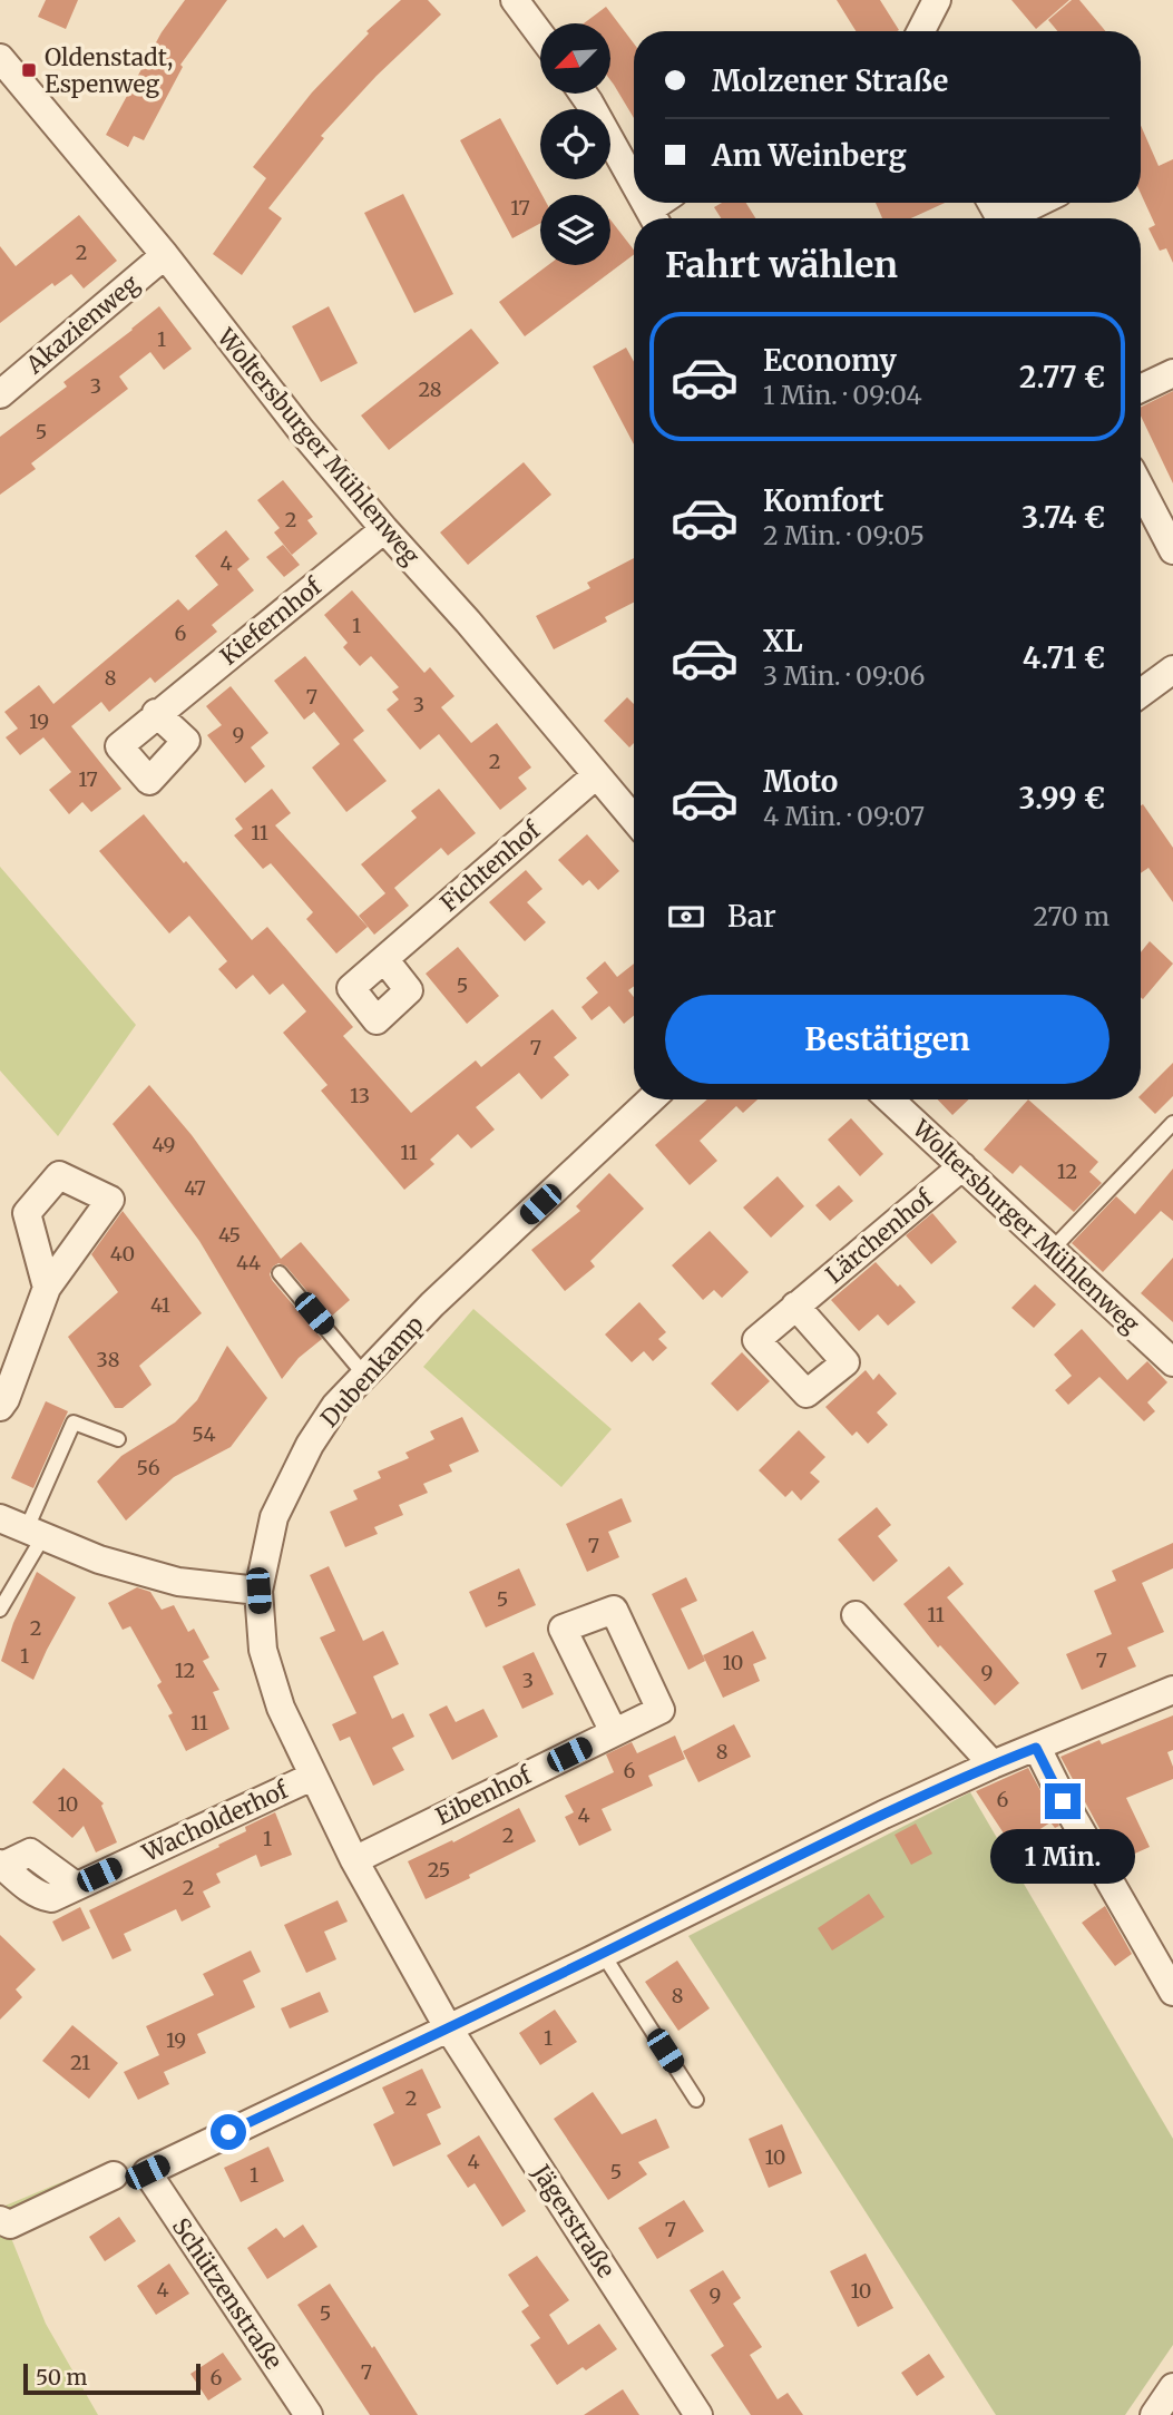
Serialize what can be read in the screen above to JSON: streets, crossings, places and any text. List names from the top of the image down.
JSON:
{
  "streets": {
    "street": [
      "Akazienweg",
      "Woltersburger Mühlenweg",
      "Kiefernhof",
      "Fichtenhof",
      "Lärchenhof",
      "Dubenkamp",
      "Eibenhof",
      "Wacholderhof",
      "Jägerstraße",
      "Schützenstraße"
    ]
  },
  "crossings": [
    ["Akazienweg", "Woltersburger Mühlenweg"],
    ["Woltersburger Mühlenweg", "Kiefernhof"],
    ["Woltersburger Mühlenweg", "Fichtenhof"],
    ["Woltersburger Mühlenweg", "Lärchenhof"],
    ["Dubenkamp", "Eibenhof"],
    ["Dubenkamp", "Wacholderhof"],
    ["Dubenkamp", "Jägerstraße"],
    ["Dubenkamp", "Schützenstraße"],
    ["Jägerstraße", "Schützenstraße"]
  ],
  "places": {
    "transit": ["Oldenstadt, Espenweg"]
  },
  "house_numbers": [
    "17",
    "2",
    "1",
    "3",
    "28",
    "5",
    "2",
    "4",
    "1",
    "6",
    "8",
    "7",
    "3",
    "19",
    "9",
    "2",
    "17",
    "11",
    "5",
    "7",
    "13",
    "49",
    "11",
    "12",
    "47",
    "45",
    "40",
    "44",
    "41",
    "38",
    "54",
    "56",
    "7",
    "5",
    "11",
    "2",
    "1",
    "7",
    "10",
    "12",
    "9",
    "3",
    "11",
    "8",
    "6",
    "6",
    "10",
    "4",
    "2",
    "1",
    "25",
    "2",
    "8",
    "1",
    "19",
    "21",
    "2",
    "10",
    "4",
    "5",
    "1",
    "7",
    "4",
    "10",
    "9",
    "5",
    "7",
    "6"
  ],
  "scale_bar": "50 m",
  "north": "bottom left",
  "page": {
    "banner": ["Molzener Straße", "Am Weinberg"],
    "heading": "Fahrt wählen",
    "list": [
      {
        "name": "Economy",
        "note": "1 Min. · 09:04",
        "value": "2.77 €"
      },
      {
        "name": "Komfort",
        "note": "2 Min. · 09:05",
        "value": "3.74 €"
      },
      {
        "name": "XL",
        "note": "3 Min. · 09:06",
        "value": "4.71 €"
      },
      {
        "name": "Moto",
        "note": "4 Min. · 09:07",
        "value": "3.99 €"
      }
    ],
    "pay": ["Bar", "270 m"],
    "buttons": "Bestätigen",
    "bubble": "1 Min.",
    "scale": "50 m"
  }
}
